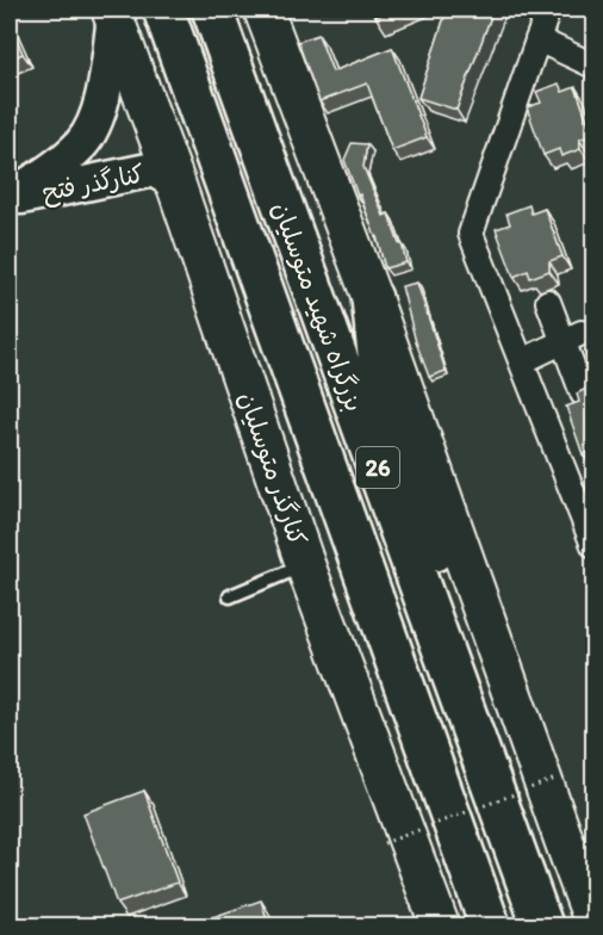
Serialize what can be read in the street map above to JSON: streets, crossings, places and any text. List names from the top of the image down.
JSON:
{
  "streets": {
    "highway": ["بزرگراه شهید متوسلیان", "26"],
    "main road": ["کنارگذر فتح", "کنارگذر متوسلیان"]
  },
  "crossings": [
    ["کنارگذر فتح", "کنارگذر متوسلیان"]
  ]
}
